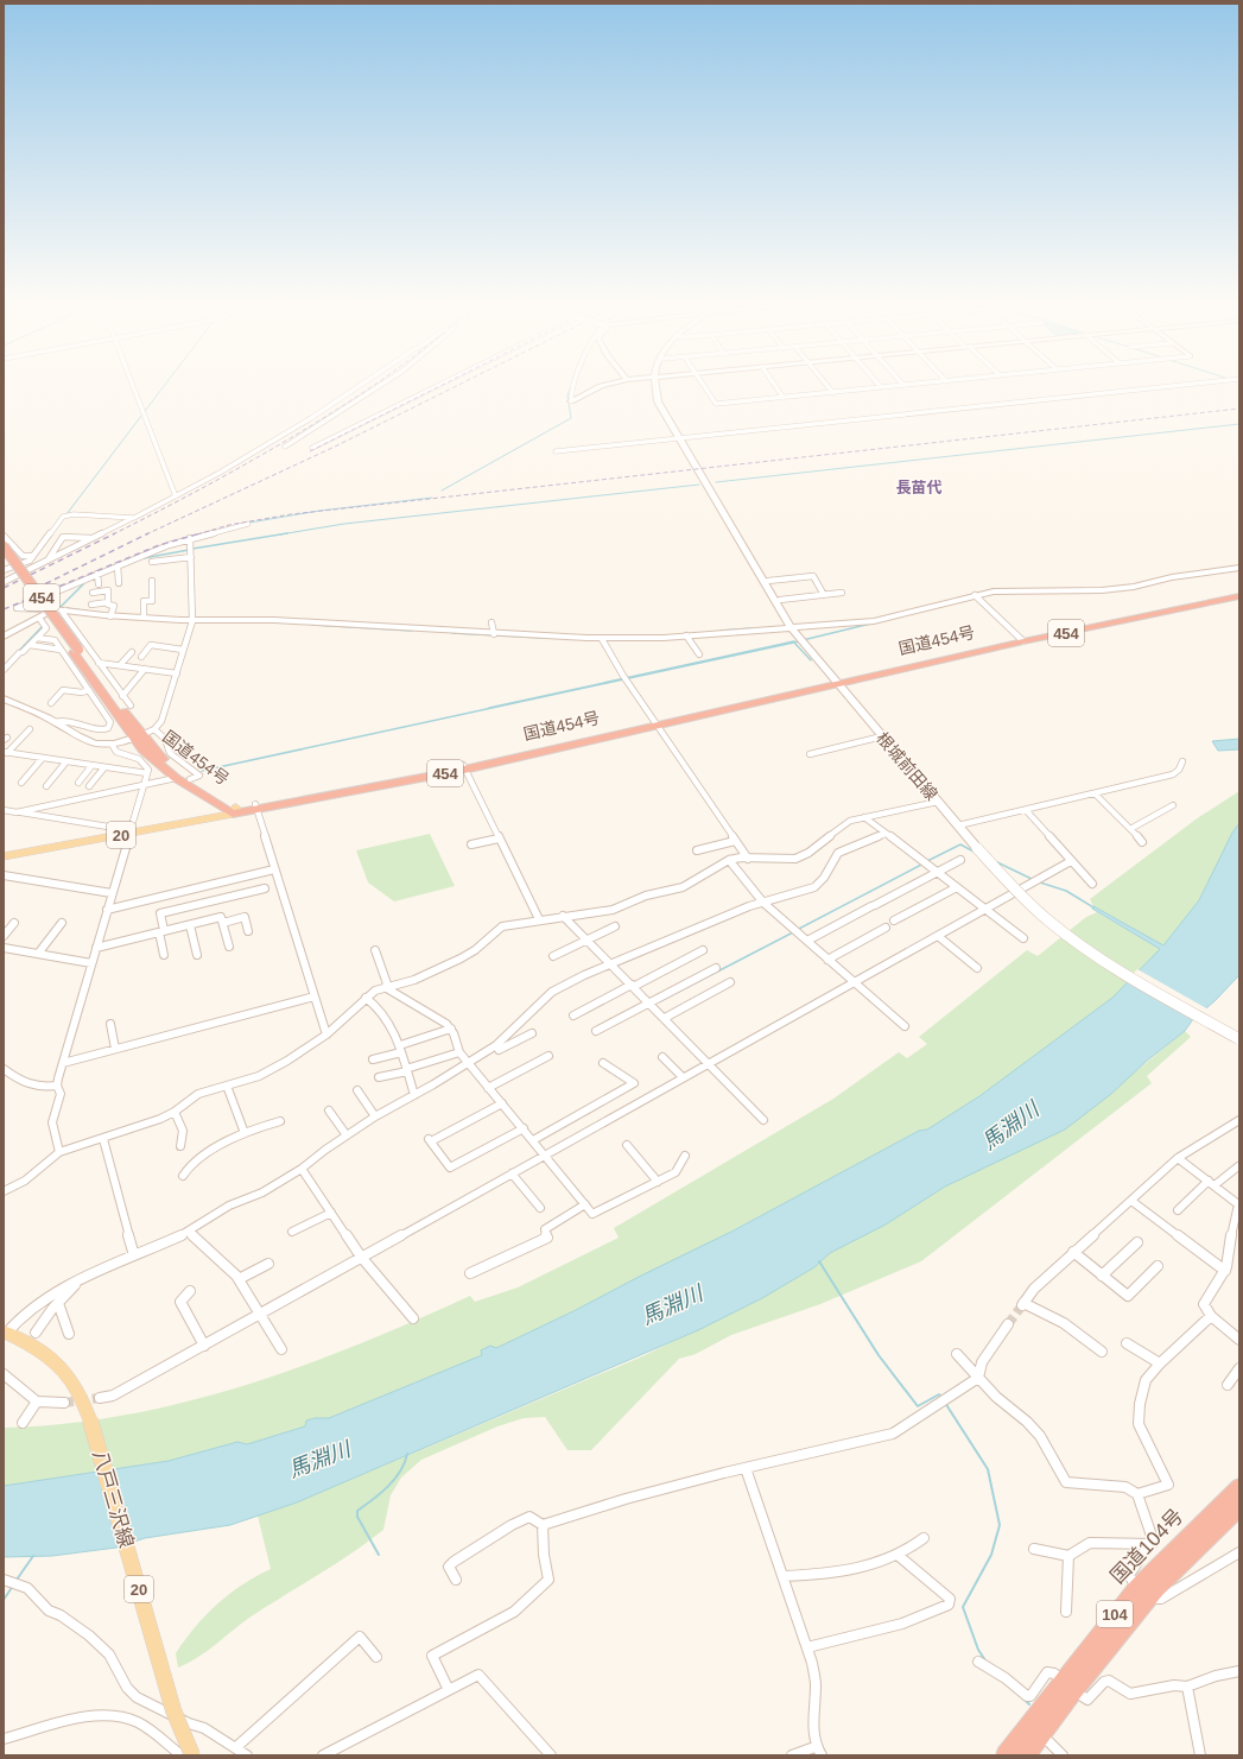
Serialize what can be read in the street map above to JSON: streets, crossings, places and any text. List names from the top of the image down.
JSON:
{
  "streets": {
    "highway": [
      "454",
      "国道454号",
      "国道104号",
      "104"
    ],
    "main road": ["20", "八戸三沢線"],
    "street": ["根城前田線"]
  },
  "crossings": [
    ["国道454号", "根城前田線"],
    ["国道454号", "20"]
  ],
  "districts": ["長苗代"],
  "water": ["馬淵川"]
}
